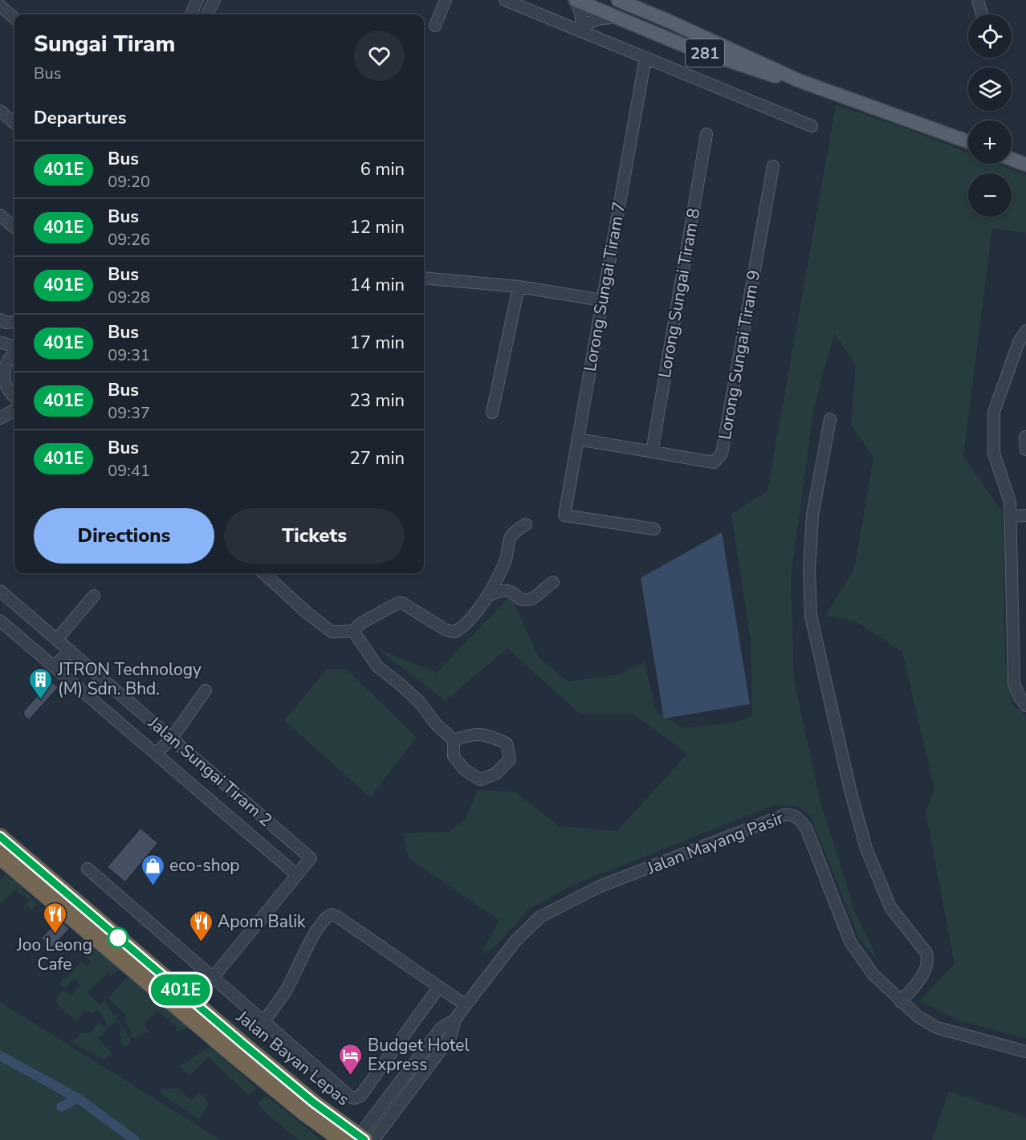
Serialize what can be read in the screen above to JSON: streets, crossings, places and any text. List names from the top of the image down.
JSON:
{
  "streets": {
    "highway": ["Jalan Bayan Lepas"],
    "main road": ["281"],
    "street": [
      "Lorong Sungai Tiram 7",
      "Lorong Sungai Tiram 8",
      "Lorong Sungai Tiram 9",
      "Jalan Sungai Tiram 2",
      "Jalan Mayang Pasir"
    ]
  },
  "crossings": [
    ["Lorong Sungai Tiram 7", "Lorong Sungai Tiram 9"],
    ["Lorong Sungai Tiram 8", "Lorong Sungai Tiram 9"],
    ["Jalan Mayang Pasir", "Jalan Bayan Lepas"]
  ],
  "places": {
    "building": ["JTRON Technology (M) Sdn. Bhd."],
    "shop": ["eco-shop"],
    "restaurant": ["Joo Leong Cafe", "Apom Balik"],
    "hotel": ["Budget Hotel Express"]
  },
  "lines": ["bus line 401E"],
  "page": {
    "on_map": "401E",
    "map_buttons": ["+", "−"],
    "heading": [
      ["Sungai Tiram", "Bus"],
      "Departures"
    ],
    "list": [
      {
        "mark": "401E",
        "name": "Bus",
        "note": "09:20",
        "value": "6 min"
      },
      {
        "mark": "401E",
        "name": "Bus",
        "note": "09:26",
        "value": "12 min"
      },
      {
        "mark": "401E",
        "name": "Bus",
        "note": "09:28",
        "value": "14 min"
      },
      {
        "mark": "401E",
        "name": "Bus",
        "note": "09:31",
        "value": "17 min"
      },
      {
        "mark": "401E",
        "name": "Bus",
        "note": "09:37",
        "value": "23 min"
      },
      {
        "mark": "401E",
        "name": "Bus",
        "note": "09:41",
        "value": "27 min"
      }
    ],
    "buttons": ["Directions", "Tickets"]
  }
}
